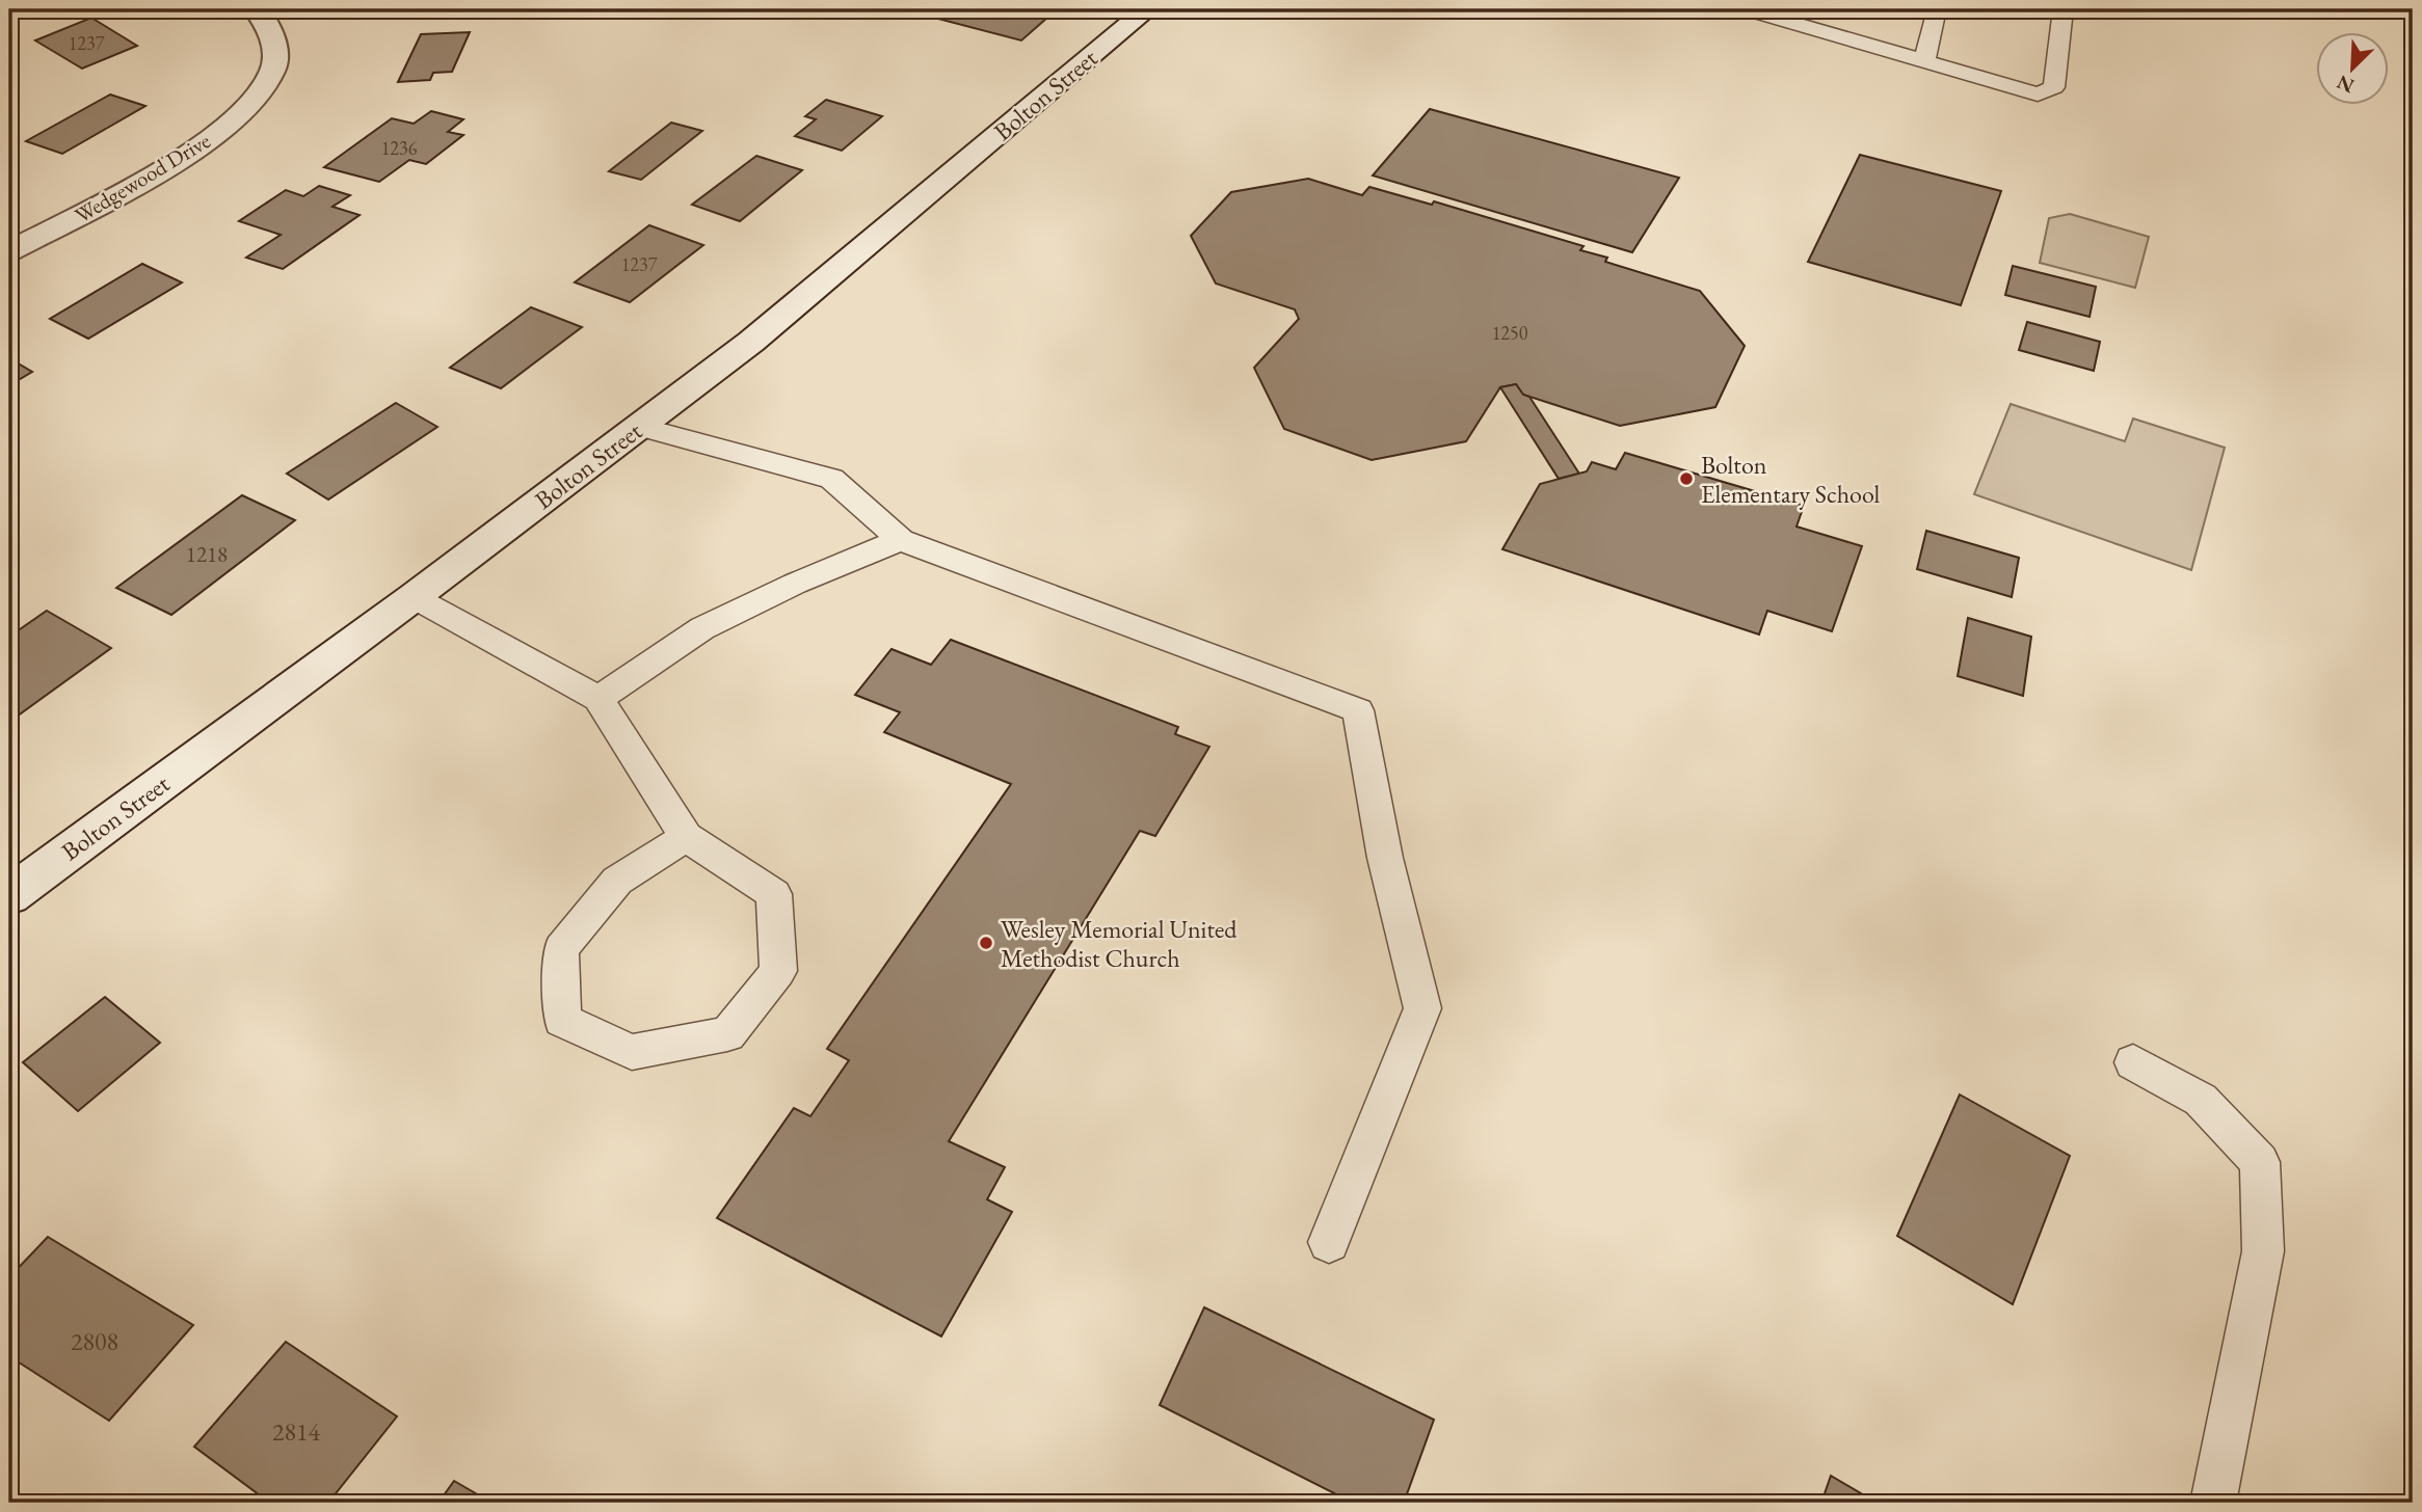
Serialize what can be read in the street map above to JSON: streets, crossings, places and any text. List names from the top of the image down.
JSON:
{
  "streets": {
    "street": ["Bolton Street", "Wedgewood Drive"]
  },
  "places": ["Bolton Elementary School", "Wesley Memorial United Methodist Church"],
  "house_numbers": [
    "1237",
    "1236",
    "1237",
    "1250",
    "1218",
    "2808",
    "2814"
  ],
  "north": "bottom left"
}
